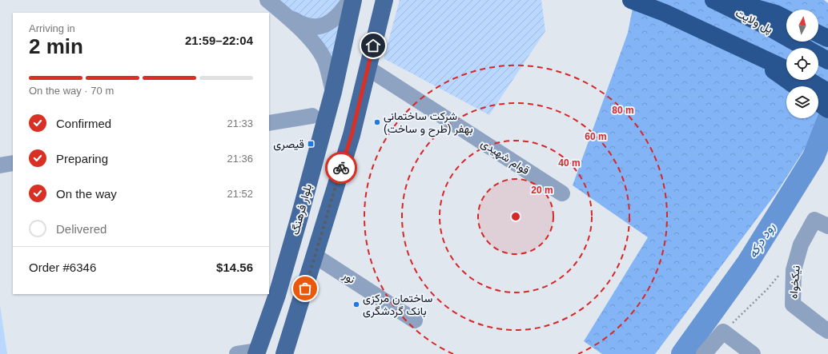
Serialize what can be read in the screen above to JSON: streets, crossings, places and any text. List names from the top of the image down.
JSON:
{
  "streets": {
    "highway": ["پل ولایت"],
    "main road": ["بلوار فرهنگ"],
    "street": ["قوام شهیدی", "نور", "نیکخواه"]
  },
  "water": ["رود درکه"],
  "places": {
    "other": ["شرکت ساختمانی بهفر (طرح و ساخت)", "ساختمان مرکزی بانک گردشگری"],
    "transit": ["قیصری"]
  },
  "north": "top",
  "page": {
    "heading": ["2 min", "Arriving in", "21:59–22:04"],
    "panel": ["Order #6346", "$14.56"],
    "bar": "On the way · 70 m",
    "list": [
      ["Confirmed", "21:33"],
      ["Preparing", "21:36"],
      ["On the way", "21:52"],
      "Delivered"
    ]
  },
  "rings": [
    "80 m",
    "60 m",
    "40 m",
    "20 m"
  ]
}
